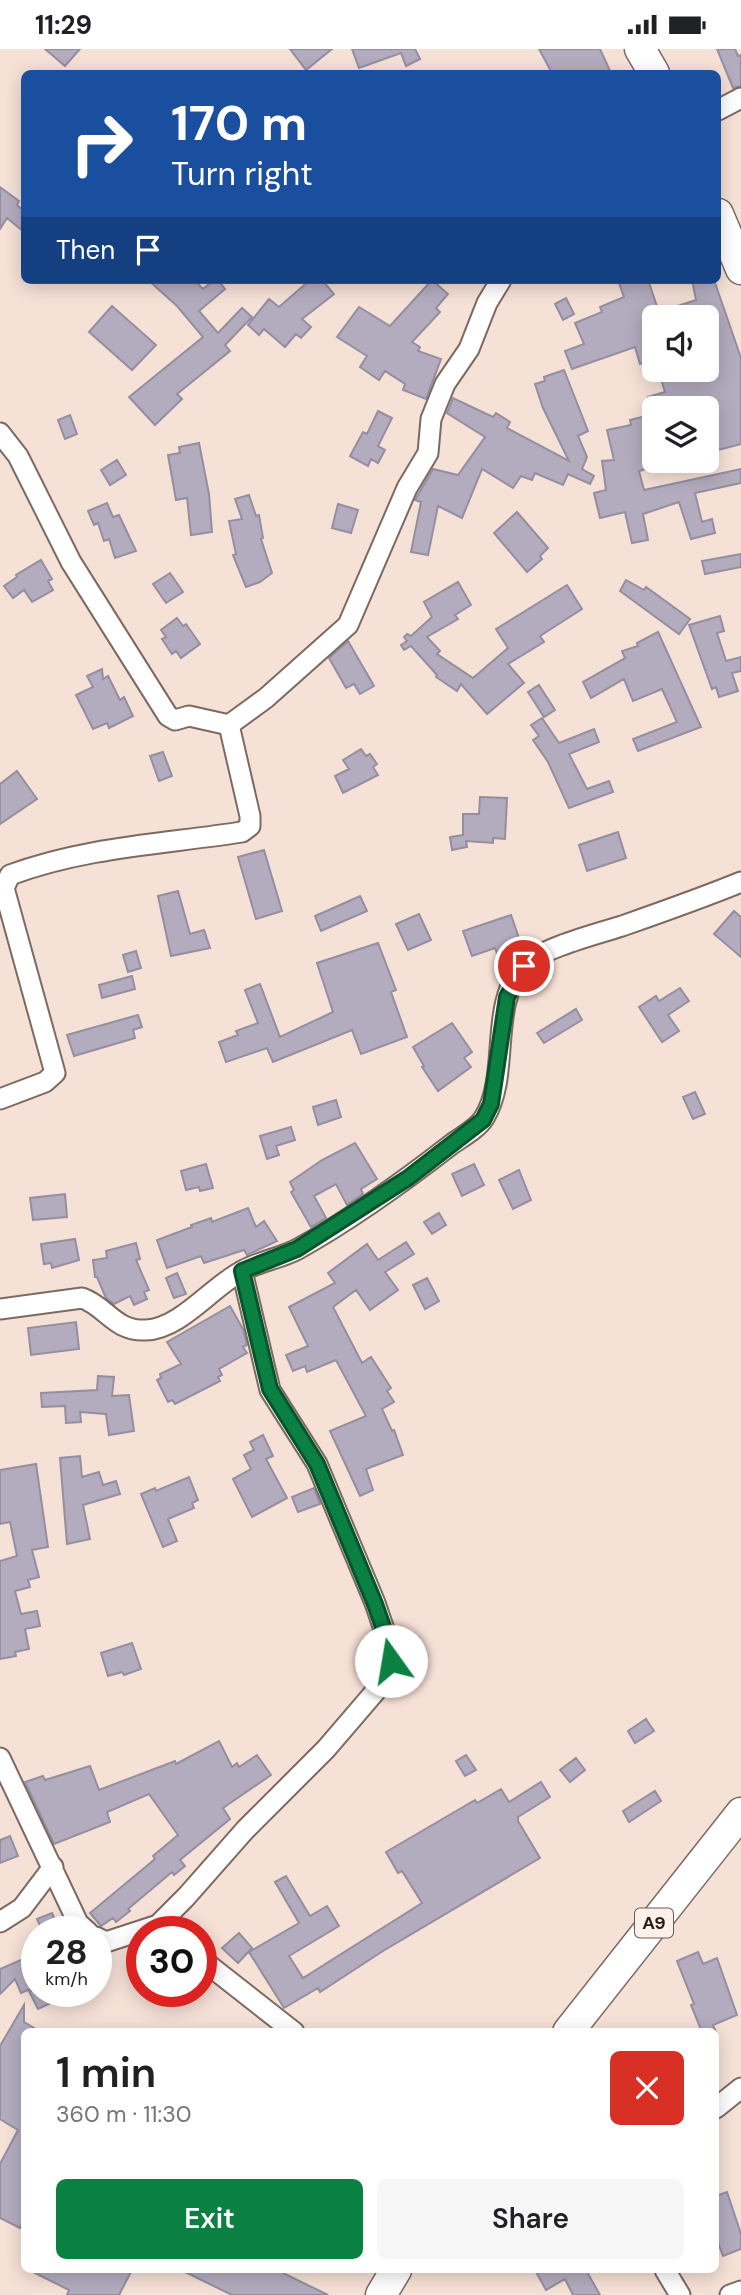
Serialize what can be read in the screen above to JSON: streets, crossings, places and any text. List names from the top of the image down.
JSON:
{
  "streets": {
    "main road": ["A9"]
  },
  "page": {
    "status": "11:29",
    "turn": ["170 m", "Turn right"],
    "then": "Then",
    "speed": "28 km/h",
    "limit": "30",
    "heading": ["1 min", "360 m · 11:30"],
    "buttons": ["Exit", "Share"]
  }
}
